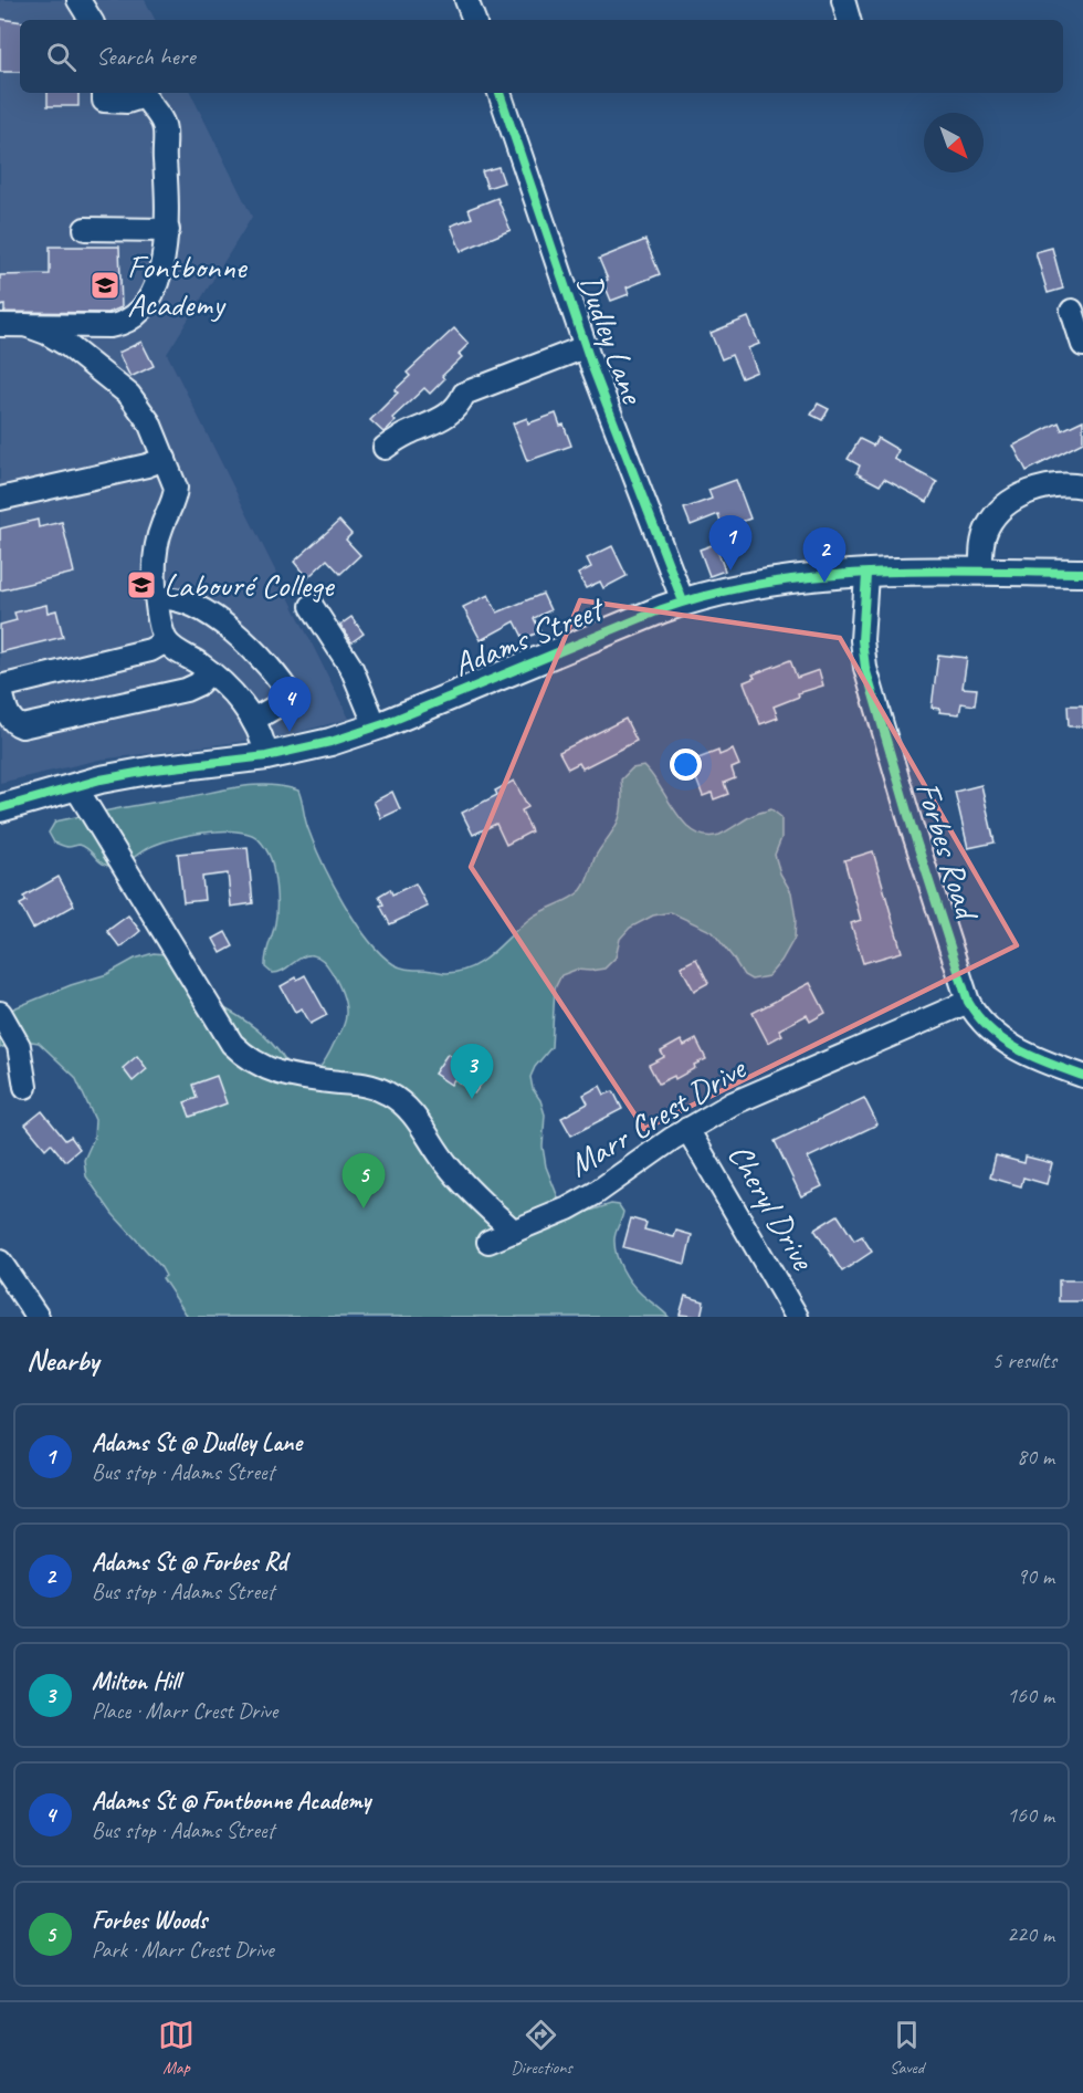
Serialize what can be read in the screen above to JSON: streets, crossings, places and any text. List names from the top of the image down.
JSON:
{
  "streets": {
    "main road": ["Adams Street"],
    "street": [
      "Dudley Lane",
      "Forbes Road",
      "Marr Crest Drive",
      "Cheryl Drive"
    ]
  },
  "crossings": [
    ["Dudley Lane", "Adams Street"],
    ["Adams Street", "Forbes Road"],
    ["Forbes Road", "Marr Crest Drive"],
    ["Marr Crest Drive", "Cheryl Drive"]
  ],
  "places": {
    "school or university": ["Fontbonne Academy", "Labouré College"]
  },
  "north": "bottom right",
  "page": {
    "search": "Search here",
    "pins": [
      "1",
      "2",
      "4",
      "3",
      "5"
    ],
    "heading": ["Nearby", "5 results"],
    "list": [
      {
        "mark": "1",
        "name": "Adams St @ Dudley Lane",
        "note": "Bus stop · Adams Street",
        "value": "80 m"
      },
      {
        "mark": "2",
        "name": "Adams St @ Forbes Rd",
        "note": "Bus stop · Adams Street",
        "value": "90 m"
      },
      {
        "mark": "3",
        "name": "Milton Hill",
        "note": "Place · Marr Crest Drive",
        "value": "160 m"
      },
      {
        "mark": "4",
        "name": "Adams St @ Fontbonne Academy",
        "note": "Bus stop · Adams Street",
        "value": "160 m"
      },
      {
        "mark": "5",
        "name": "Forbes Woods",
        "note": "Park · Marr Crest Drive",
        "value": "220 m"
      }
    ],
    "nav": ["Map", "Directions", "Saved"]
  }
}
